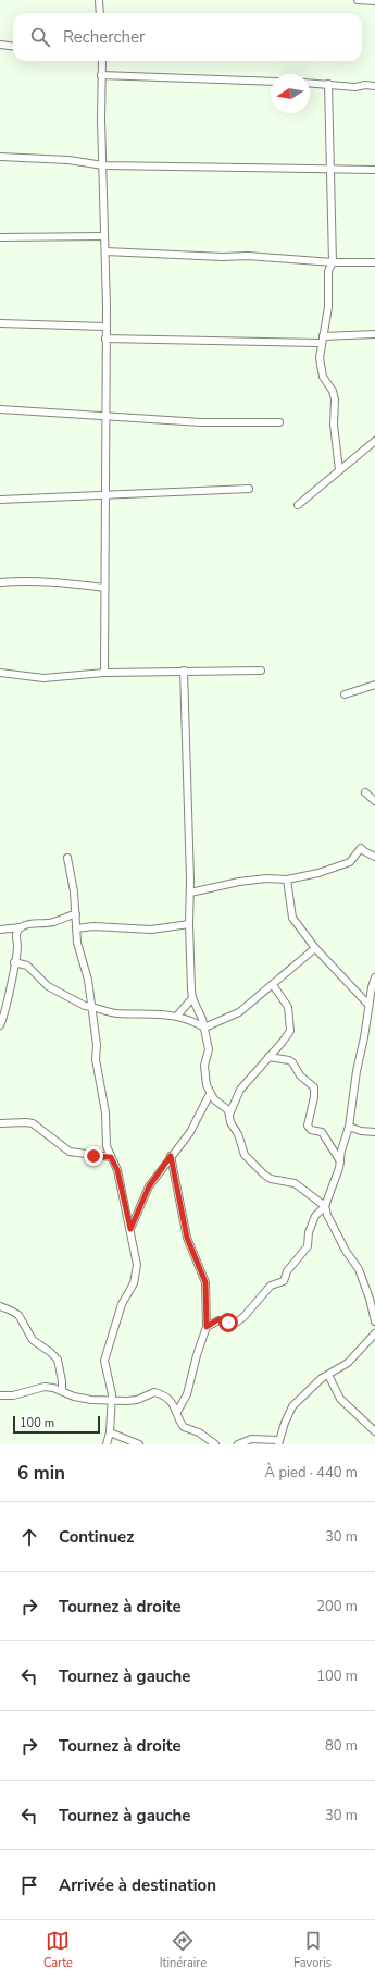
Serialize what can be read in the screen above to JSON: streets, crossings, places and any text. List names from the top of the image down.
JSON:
{
  "scale_bar": "100 m",
  "north": "left",
  "page": {
    "search": "Rechercher",
    "scale": "100 m",
    "heading": ["6 min", "À pied · 440 m"],
    "list": [
      ["Continuez", "30 m"],
      ["Tournez à droite", "200 m"],
      ["Tournez à gauche", "100 m"],
      ["Tournez à droite", "80 m"],
      ["Tournez à gauche", "30 m"],
      "Arrivée à destination"
    ],
    "nav": ["Carte", "Itinéraire", "Favoris"]
  }
}
